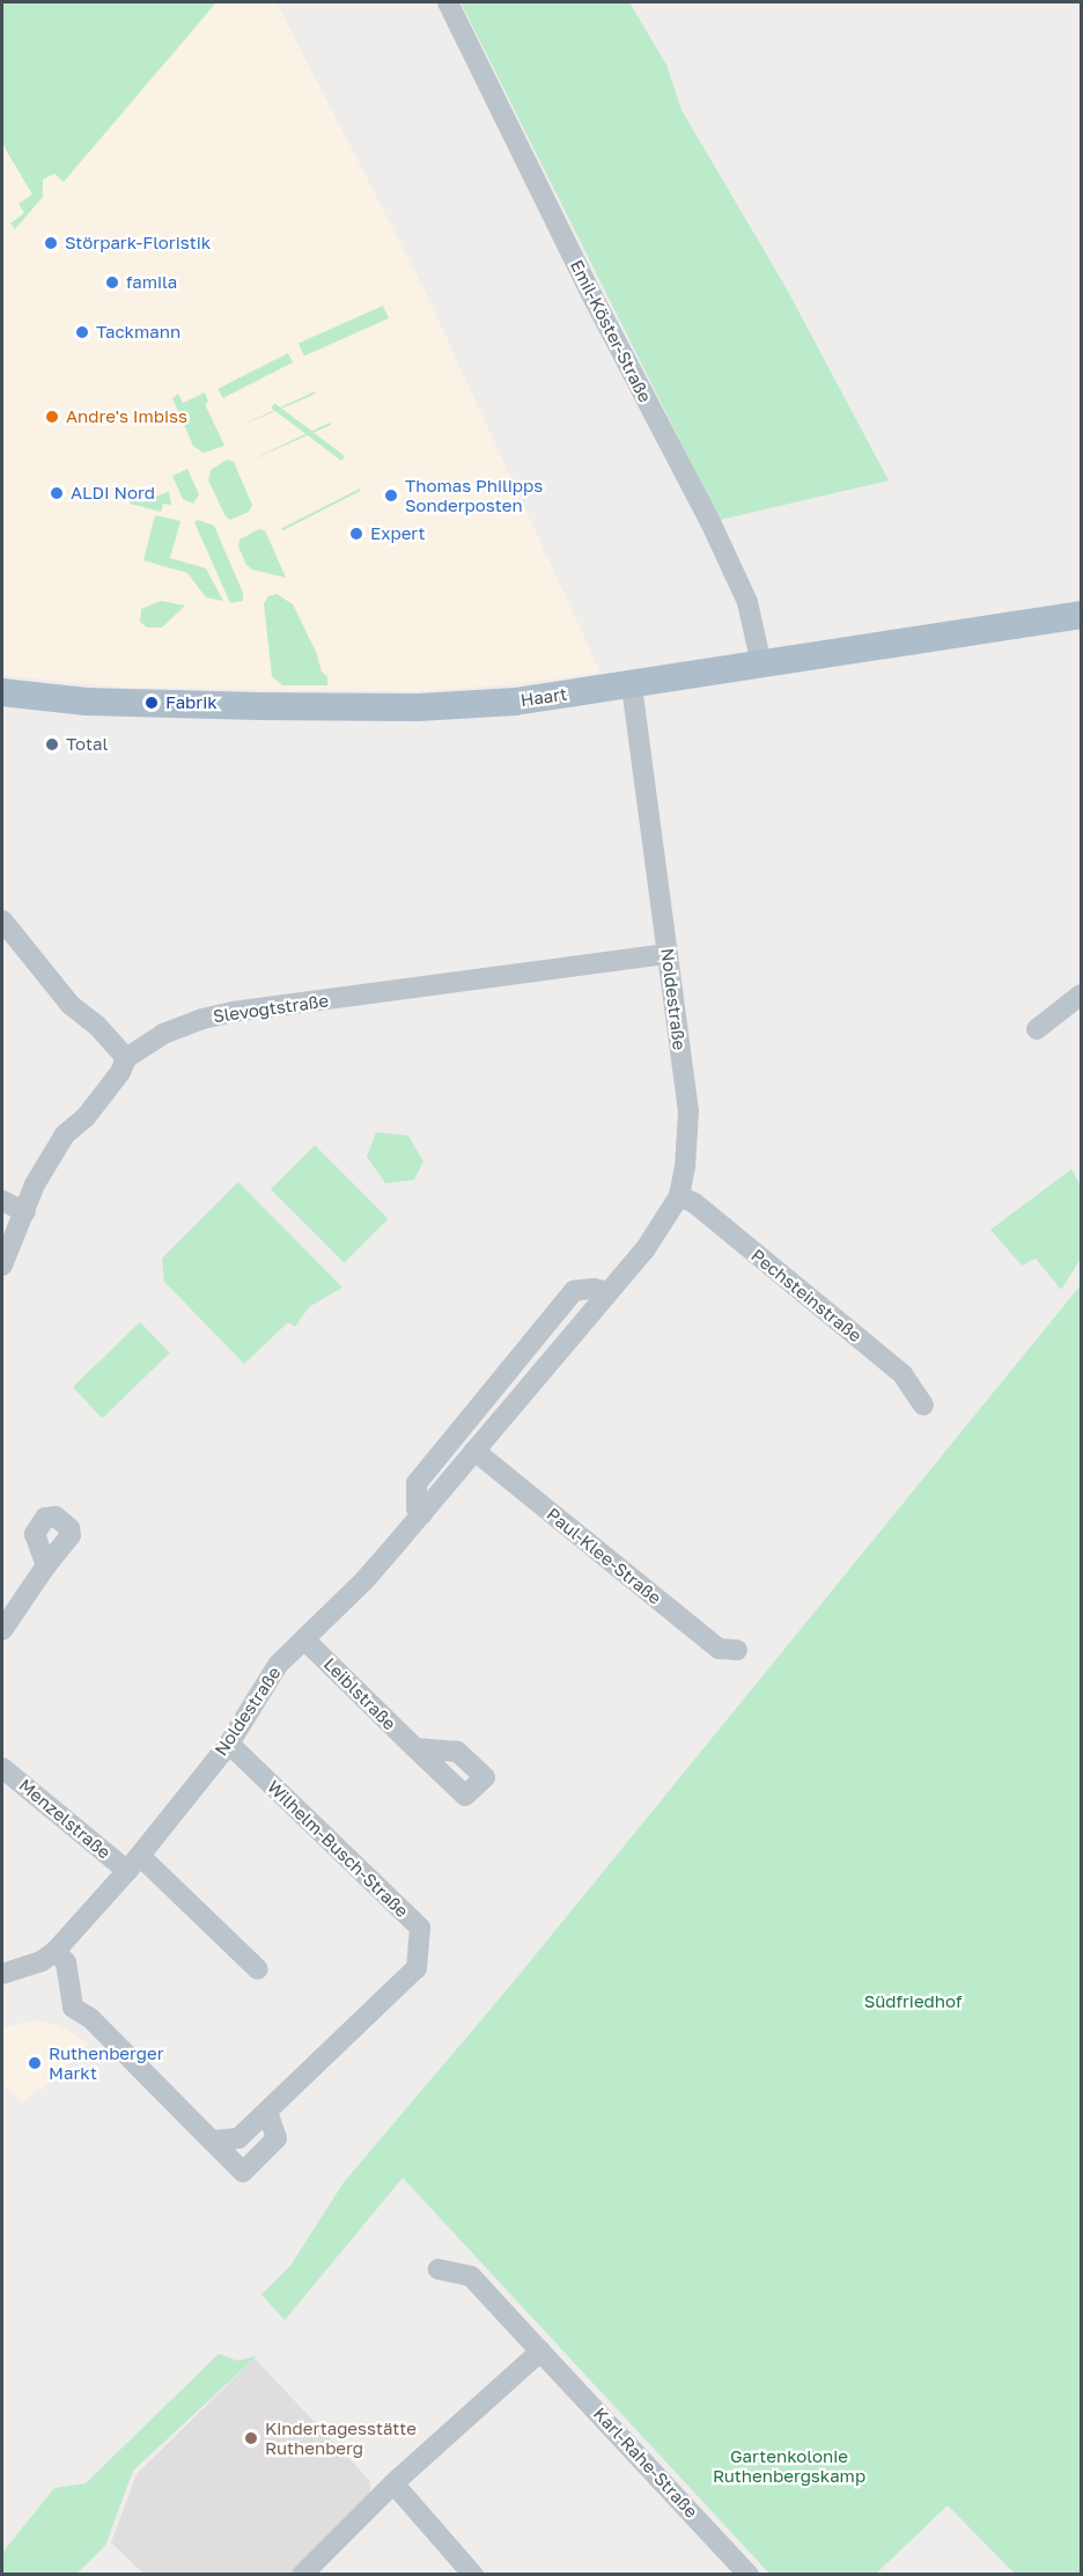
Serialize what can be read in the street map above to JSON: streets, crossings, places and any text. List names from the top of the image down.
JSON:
{
  "streets": {
    "main road": ["Haart"],
    "street": [
      "Emil-Köster-Straße",
      "Noldestraße",
      "Slevogtstraße",
      "Pechsteinstraße",
      "Paul-Klee-Straße",
      "Leiblstraße",
      "Menzelstraße",
      "Wilhelm-Busch-Straße",
      "Karl-Rahe-Straße"
    ]
  },
  "crossings": [
    ["Emil-Köster-Straße", "Haart"],
    ["Haart", "Noldestraße"],
    ["Noldestraße", "Slevogtstraße"],
    ["Noldestraße", "Pechsteinstraße"],
    ["Noldestraße", "Paul-Klee-Straße"],
    ["Noldestraße", "Leiblstraße"],
    ["Noldestraße", "Menzelstraße"],
    ["Noldestraße", "Wilhelm-Busch-Straße"]
  ],
  "parks": ["Südfriedhof", "Gartenkolonie Ruthenbergskamp"],
  "places": [
    "Störpark-Floristik",
    "famila",
    "Tackmann",
    "Andre's Imbiss",
    "ALDI Nord",
    "Thomas Philipps Sonderposten",
    "Expert",
    "Fabrik",
    "Total",
    "Ruthenberger Markt",
    "Kindertagesstätte Ruthenberg"
  ]
}
